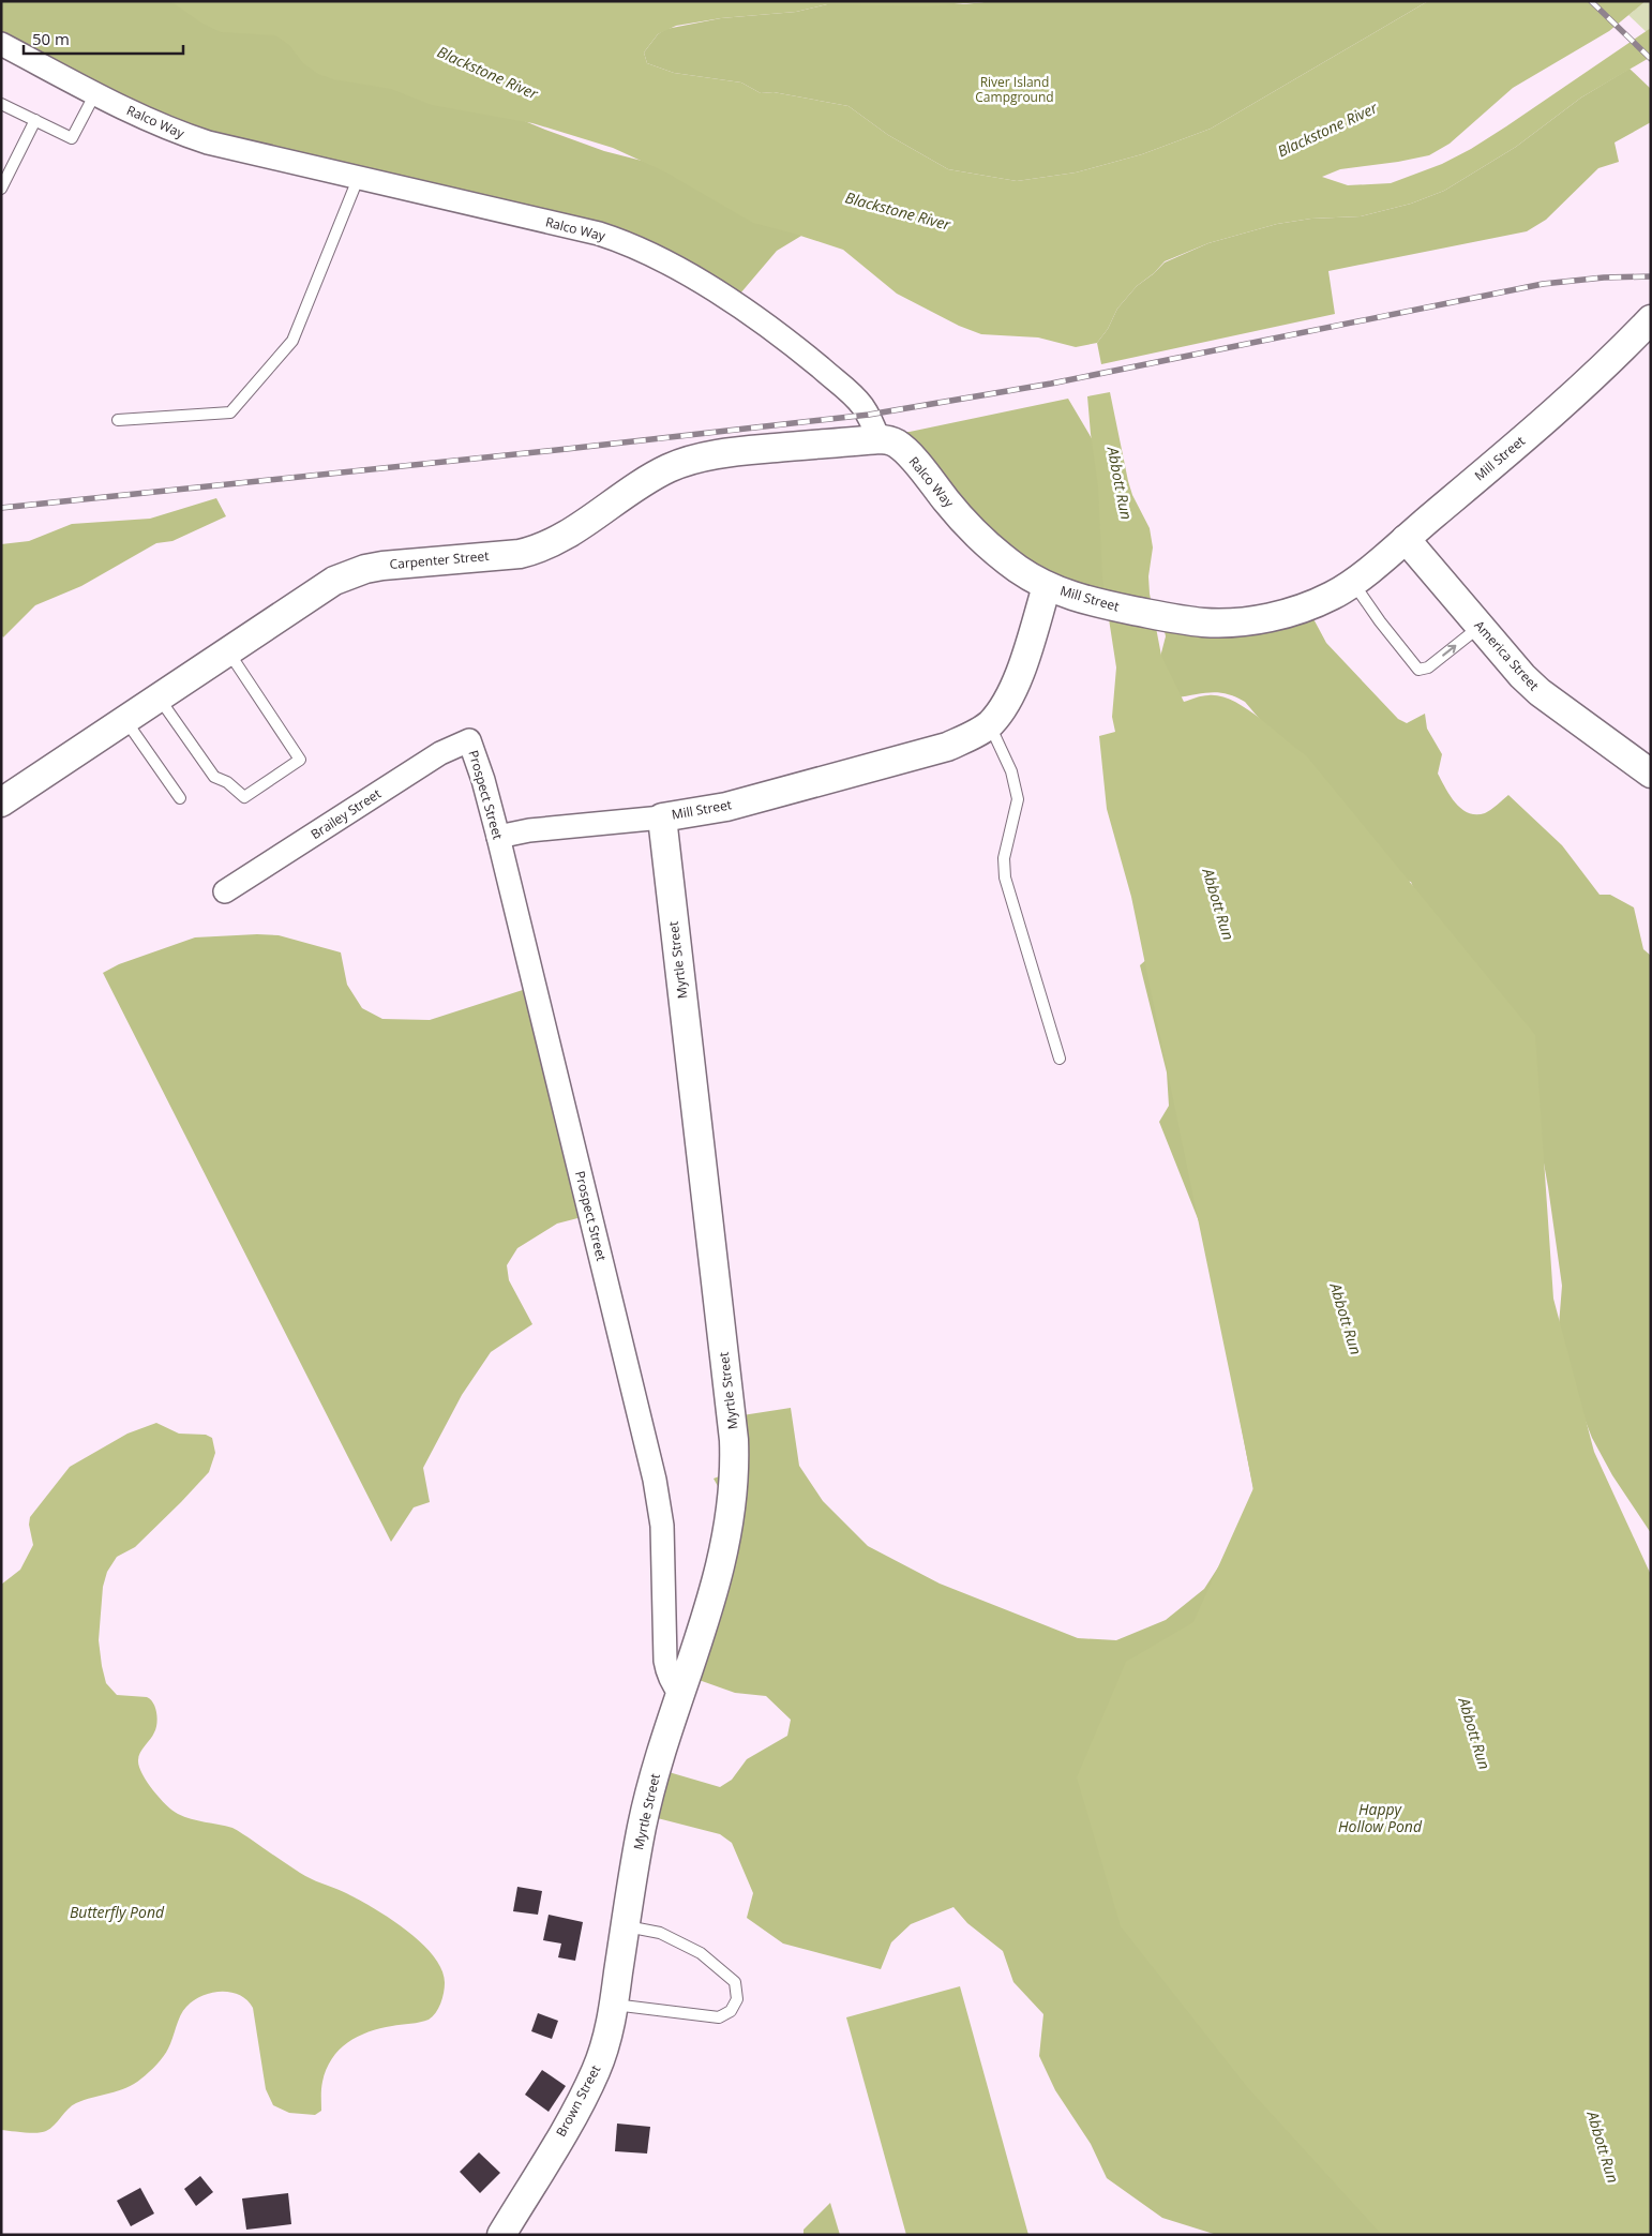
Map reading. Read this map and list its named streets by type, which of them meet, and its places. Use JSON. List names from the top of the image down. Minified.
{"streets":{"street":["Ralco Way","Mill Street","Carpenter Street","America Street","Prospect Street","Brailey Street","Myrtle Street","Brown Street"]},"crossings":[["Ralco Way","Mill Street"],["Ralco Way","Carpenter Street"],["Mill Street","America Street"],["Mill Street","Prospect Street"],["Mill Street","Myrtle Street"],["Prospect Street","Brailey Street"],["Prospect Street","Myrtle Street"],["Myrtle Street","Brown Street"]],"water":["Blackstone River","Abbott Run","Happy Hollow Pond","Butterfly Pond"],"parks":["River Island Campground"],"scale_bar":"50 m"}
